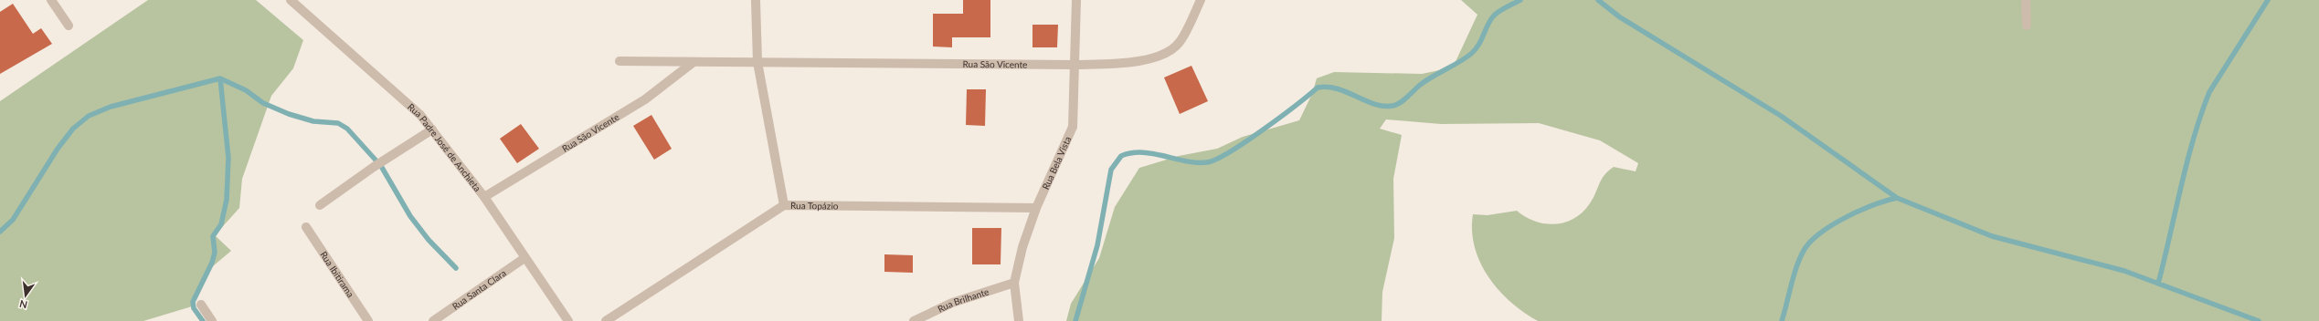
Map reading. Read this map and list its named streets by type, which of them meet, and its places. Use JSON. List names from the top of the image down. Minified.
{"streets":{"street":["Rua São Vicente","Rua Padre José de Anchieta","Rua Bela Vista","Rua Topázio","Rua Ibitirama","Rua Santa Clara","Rua Brilhante"]},"crossings":[["Rua São Vicente","Rua Padre José de Anchieta"],["Rua São Vicente","Rua Bela Vista"],["Rua Padre José de Anchieta","Rua Santa Clara"],["Rua Bela Vista","Rua Topázio"],["Rua Bela Vista","Rua Brilhante"]],"north":"bottom"}
